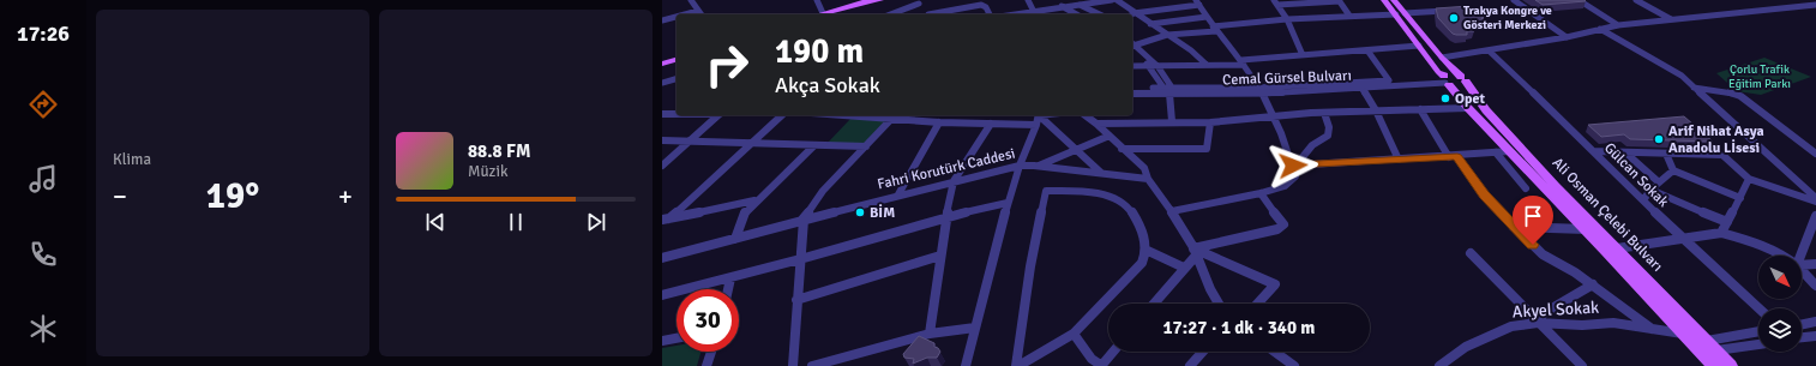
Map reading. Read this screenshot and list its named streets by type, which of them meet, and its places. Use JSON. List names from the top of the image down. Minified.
{"streets":{"main road":["Ali Osman Çelebi Bulvarı"],"street":["Cemal Gürsel Bulvarı","Fahri Korutürk Caddesi","Gülcan Sokak","Akyel Sokak"]},"crossings":[["Cemal Gürsel Bulvarı","Ali Osman Çelebi Bulvarı"],["Ali Osman Çelebi Bulvarı","Akyel Sokak"]],"parks":["Çorlu Trafik Eğitim Parkı"],"places":["Trakya Kongre ve Gösteri Merkezi","Opet","Arif Nihat Asya Anadolu Lİsesi","BİM"],"north":"bottom right","page":{"tabs":"17:26","tile":"Klima","turn":["190 m","Akça Sokak"],"song":["88.8 FM","Müzik"],"heat":["−","19°","+"],"limit":"30","trip":"17:27 · 1 dk · 340 m"}}
